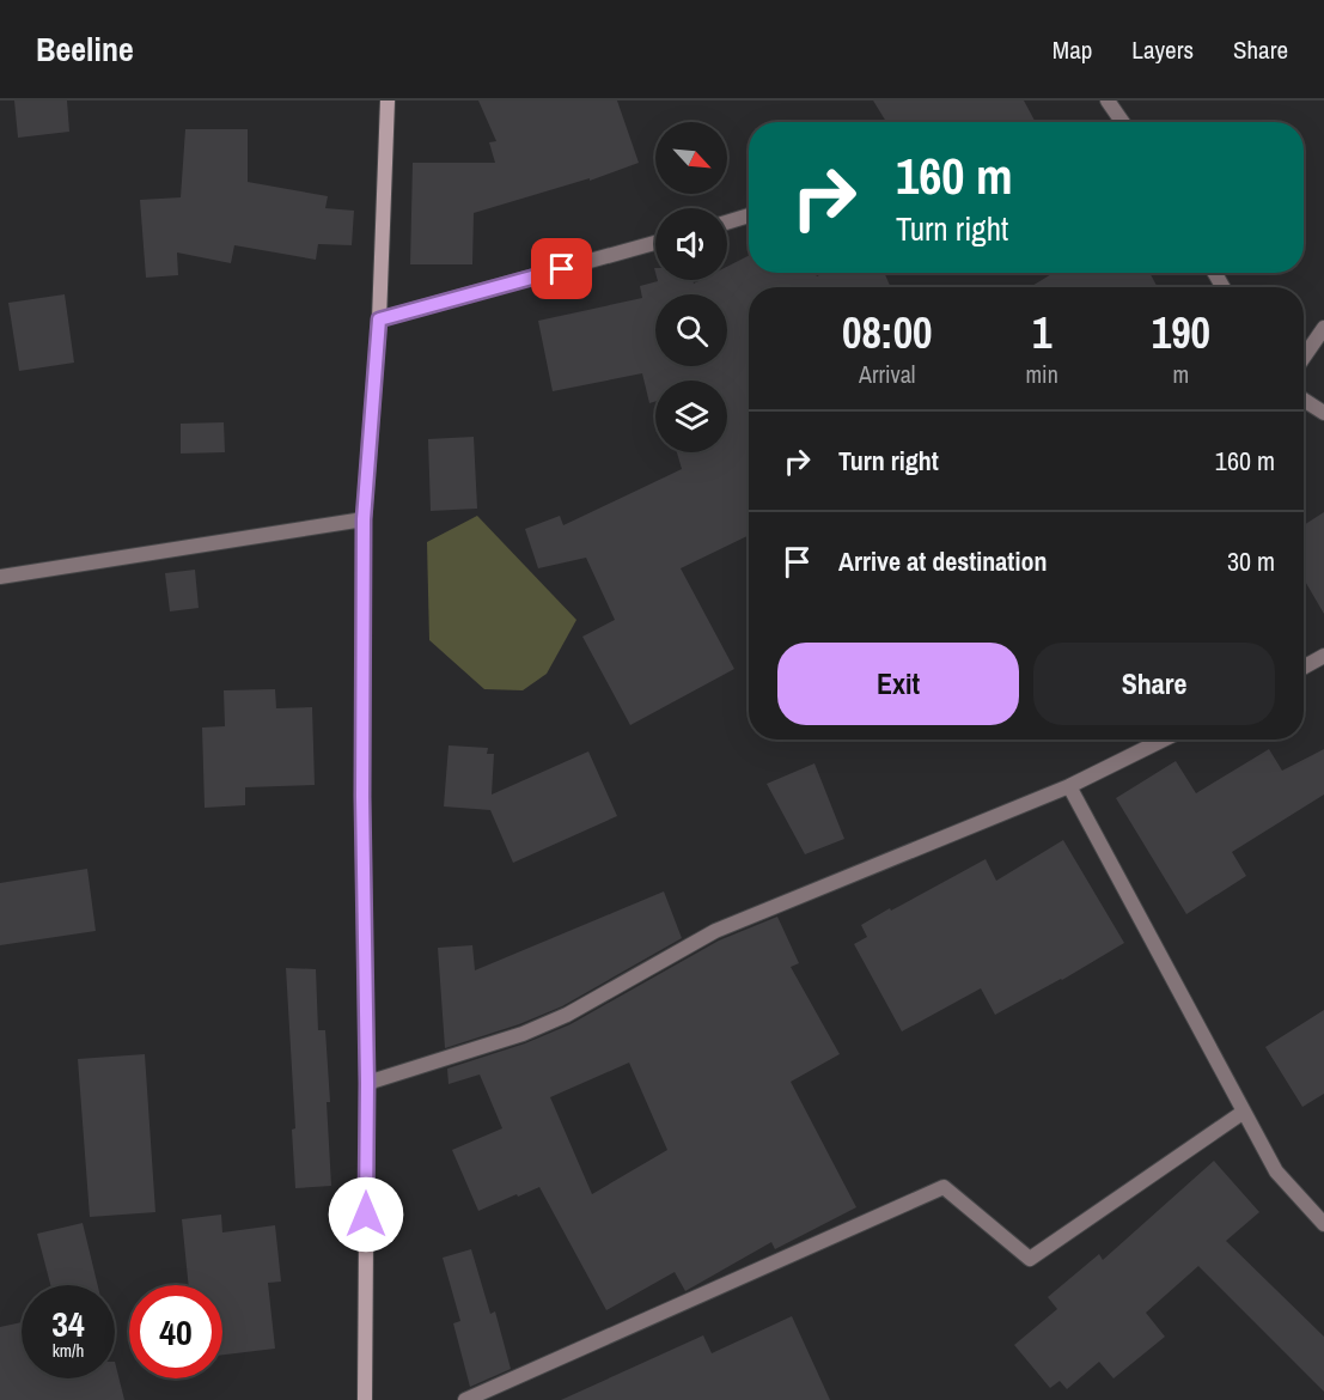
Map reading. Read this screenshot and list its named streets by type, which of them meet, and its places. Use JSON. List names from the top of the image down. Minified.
{"north":"bottom right","page":{"header":"Beeline","nav":["Map","Layers","Share"],"turn":["160 m","Turn right"],"eta":["08:00","Arrival","1","min","190","m"],"list":[{"name":"Turn right","value":"160 m"},{"name":"Arrive at destination","value":"30 m"}],"buttons":["Exit","Share"],"speed":"34 km/h","limit":"40"}}
